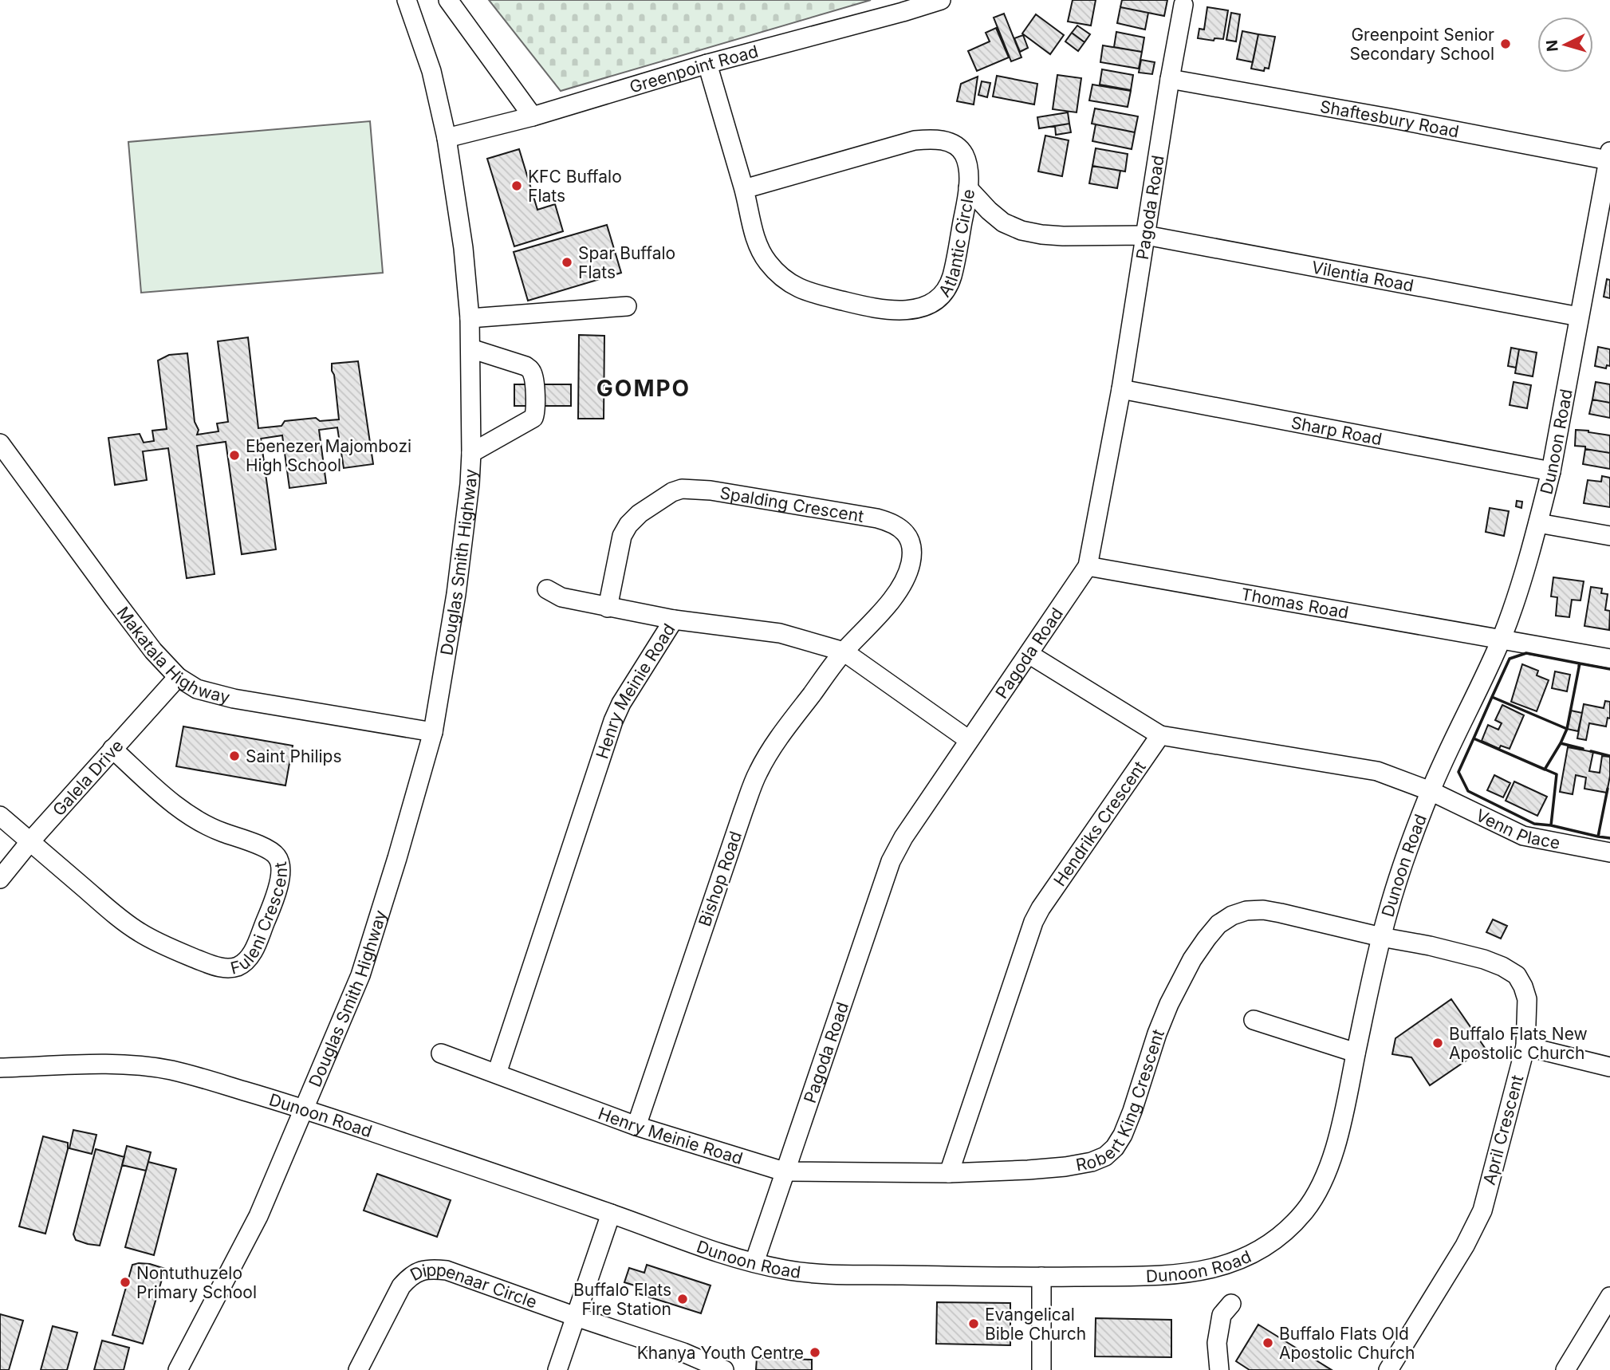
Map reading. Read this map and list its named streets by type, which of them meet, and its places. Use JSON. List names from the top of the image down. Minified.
{"streets":{"street":["Greenpoint Road","Shaftesbury Road","Pagoda Road","Atlantic Circle","Vilentia Road","Sharp Road","Dunoon Road","Spalding Crescent","Douglas Smith Highway","Thomas Road","Makatala Highway","Henry Meinie Road","Galela Drive","Hendriks Crescent","Venn Place","Bishop Road","Fuleni Crescent","Robert King Crescent","April Crescent","Dippenaar Circle"]},"crossings":[["Greenpoint Road","Atlantic Circle"],["Greenpoint Road","Douglas Smith Highway"],["Shaftesbury Road","Pagoda Road"],["Shaftesbury Road","Dunoon Road"],["Pagoda Road","Vilentia Road"],["Pagoda Road","Sharp Road"],["Pagoda Road","Dunoon Road"],["Pagoda Road","Thomas Road"],["Pagoda Road","Henry Meinie Road"],["Pagoda Road","Robert King Crescent"],["Atlantic Circle","Vilentia Road"],["Vilentia Road","Dunoon Road"],["Sharp Road","Dunoon Road"],["Dunoon Road","Douglas Smith Highway"],["Dunoon Road","Thomas Road"],["Dunoon Road","Venn Place"],["Dunoon Road","Robert King Crescent"],["Dunoon Road","April Crescent"],["Spalding Crescent","Henry Meinie Road"],["Spalding Crescent","Bishop Road"],["Douglas Smith Highway","Makatala Highway"],["Makatala Highway","Galela Drive"],["Henry Meinie Road","Bishop Road"],["Henry Meinie Road","Robert King Crescent"],["Galela Drive","Fuleni Crescent"],["Hendriks Crescent","Robert King Crescent"],["Robert King Crescent","April Crescent"]],"districts":["GOMPO"],"places":["Greenpoint Senior Secondary School","KFC Buffalo Flats","Spar Buffalo Flats","Ebenezer Majombozi High School","Saint Philips","Buffalo Flats New Apostolic Church","Nontuthuzelo Primary School","Buffalo Flats Fire Station","Evangelical Bible Church","Buffalo Flats Old Apostolic Church","Khanya Youth Centre"],"north":"left"}
